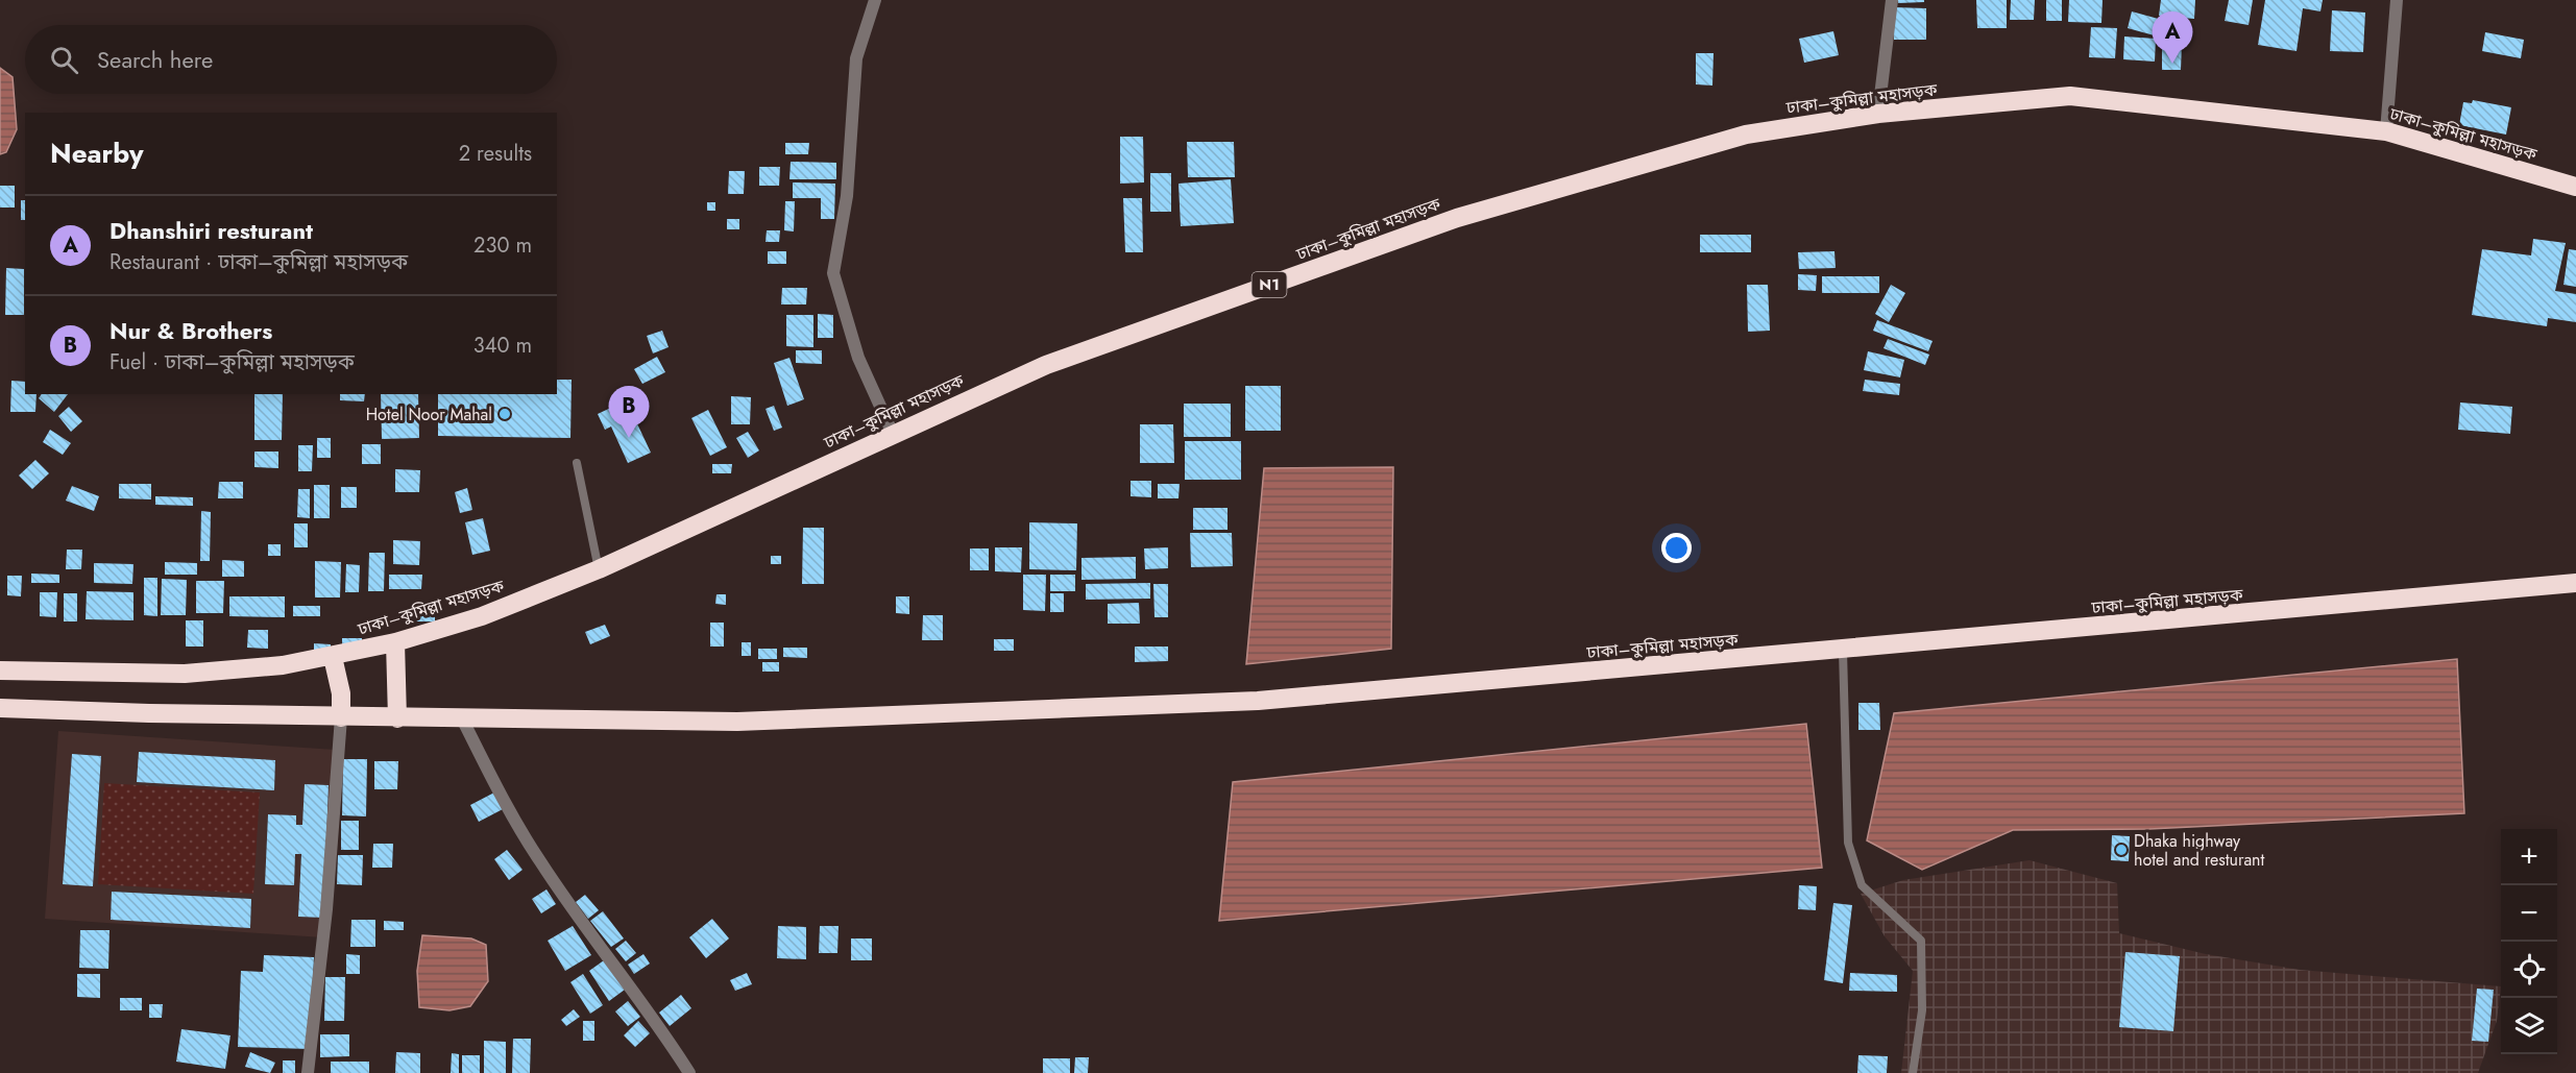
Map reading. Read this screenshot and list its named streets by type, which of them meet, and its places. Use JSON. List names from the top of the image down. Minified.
{"streets":{"highway":["ঢাকা–কুমিল্লা মহাসড়ক","N1"]},"places":["Hotel Noor Mahal","Dhaka highway hotel and resturant"],"page":{"pins":["A","B"],"search":"Search here","heading":["Nearby","2 results"],"list":[{"mark":"A","name":"Dhanshiri resturant","note":"Restaurant · ঢাকা–কুমিল্লা মহাসড়ক","value":"230 m"},{"mark":"B","name":"Nur & Brothers","note":"Fuel · ঢাকা–কুমিল্লা মহাসড়ক","value":"340 m"}],"map_buttons":["+","−"]}}
